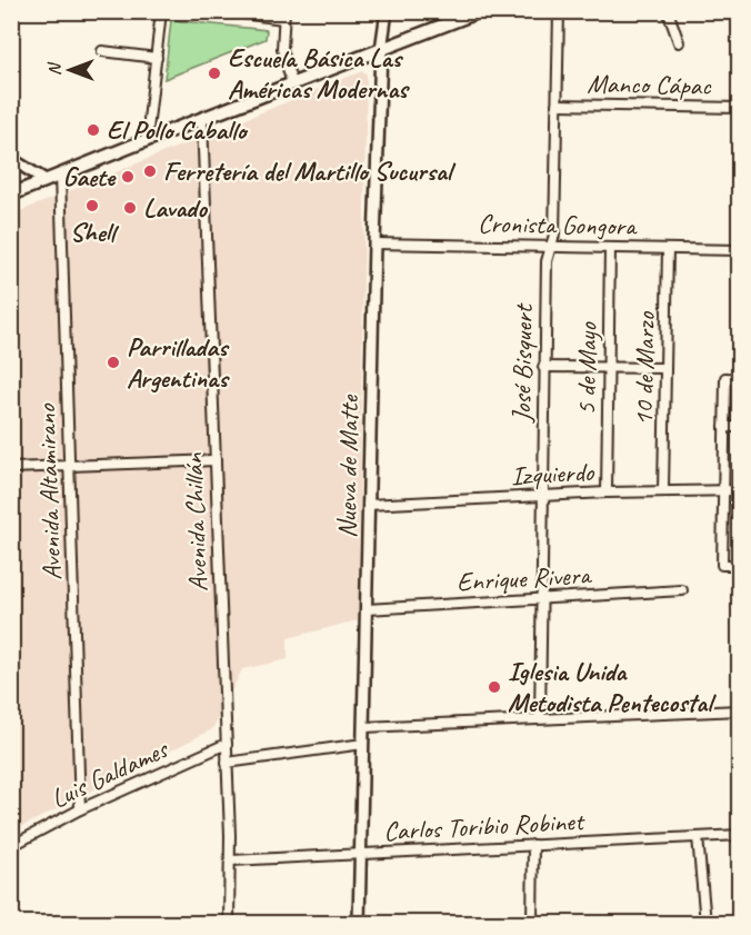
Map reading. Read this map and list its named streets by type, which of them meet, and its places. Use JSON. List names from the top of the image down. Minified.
{"streets":{"street":["Manco Cápac","Cronista Gongora","José Bisquert","5 de Mayo","10 de Marzo","Nueva de Matte","Izquierdo","Avenida Altamirano","Avenida Chillán","Enrique Rivera","Luis Galdames","Carlos Toribio Robinet"]},"crossings":[["Manco Cápac","José Bisquert"],["Cronista Gongora","José Bisquert"],["Cronista Gongora","5 de Mayo"],["Cronista Gongora","10 de Marzo"],["Cronista Gongora","Nueva de Matte"],["José Bisquert","Izquierdo"],["José Bisquert","Enrique Rivera"],["5 de Mayo","Izquierdo"],["10 de Marzo","Izquierdo"],["Nueva de Matte","Izquierdo"],["Nueva de Matte","Enrique Rivera"],["Nueva de Matte","Carlos Toribio Robinet"],["Avenida Altamirano","Luis Galdames"],["Avenida Chillán","Luis Galdames"],["Avenida Chillán","Carlos Toribio Robinet"]],"places":["Escuela Básica Las Américas Modernas","El Pollo Caballo","Ferretería del Martillo Sucursal","Gaete","Shell","Lavado","Parrilladas Argentinas","Iglesia Unida Metodista Pentecostal"],"north":"left"}
